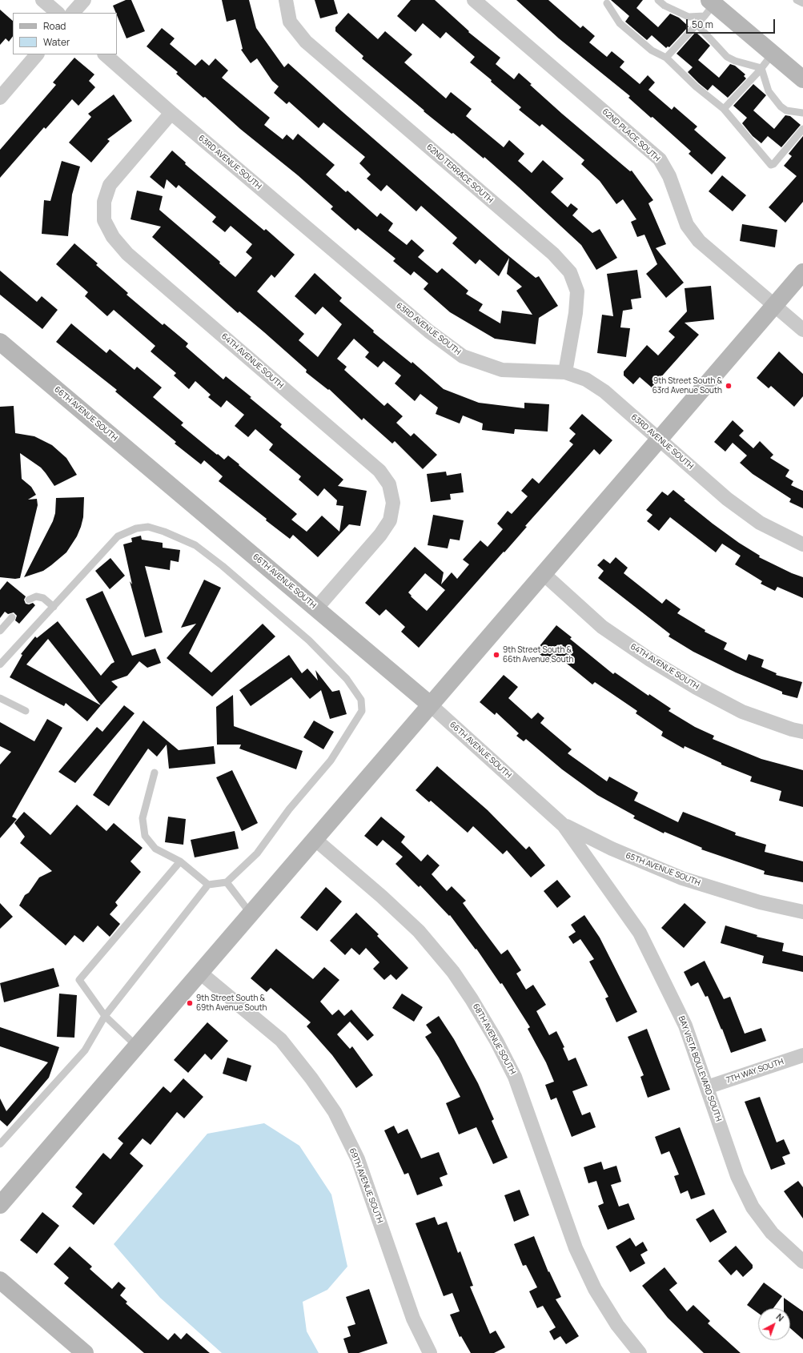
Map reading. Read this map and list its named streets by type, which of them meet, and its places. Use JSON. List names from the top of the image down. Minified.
{"streets":{"street":["62ND PLACE SOUTH","63RD AVENUE SOUTH","62ND TERRACE SOUTH","64TH AVENUE SOUTH","66TH AVENUE SOUTH","65TH AVENUE SOUTH","68TH AVENUE SOUTH","BAY VISTA BOULEVARD SOUTH","7TH WAY SOUTH","69TH AVENUE SOUTH"]},"crossings":[["63RD AVENUE SOUTH","62ND TERRACE SOUTH"],["63RD AVENUE SOUTH","64TH AVENUE SOUTH"],["64TH AVENUE SOUTH","66TH AVENUE SOUTH"],["66TH AVENUE SOUTH","65TH AVENUE SOUTH"],["66TH AVENUE SOUTH","BAY VISTA BOULEVARD SOUTH"],["65TH AVENUE SOUTH","BAY VISTA BOULEVARD SOUTH"],["BAY VISTA BOULEVARD SOUTH","7TH WAY SOUTH"]],"places":["9th Street South & 63rd Avenue South","9th Street South & 66th Avenue South","9th Street South & 69th Avenue South"],"legend":["Road","Water"],"scale_bar":"50 m","north":"top right"}
